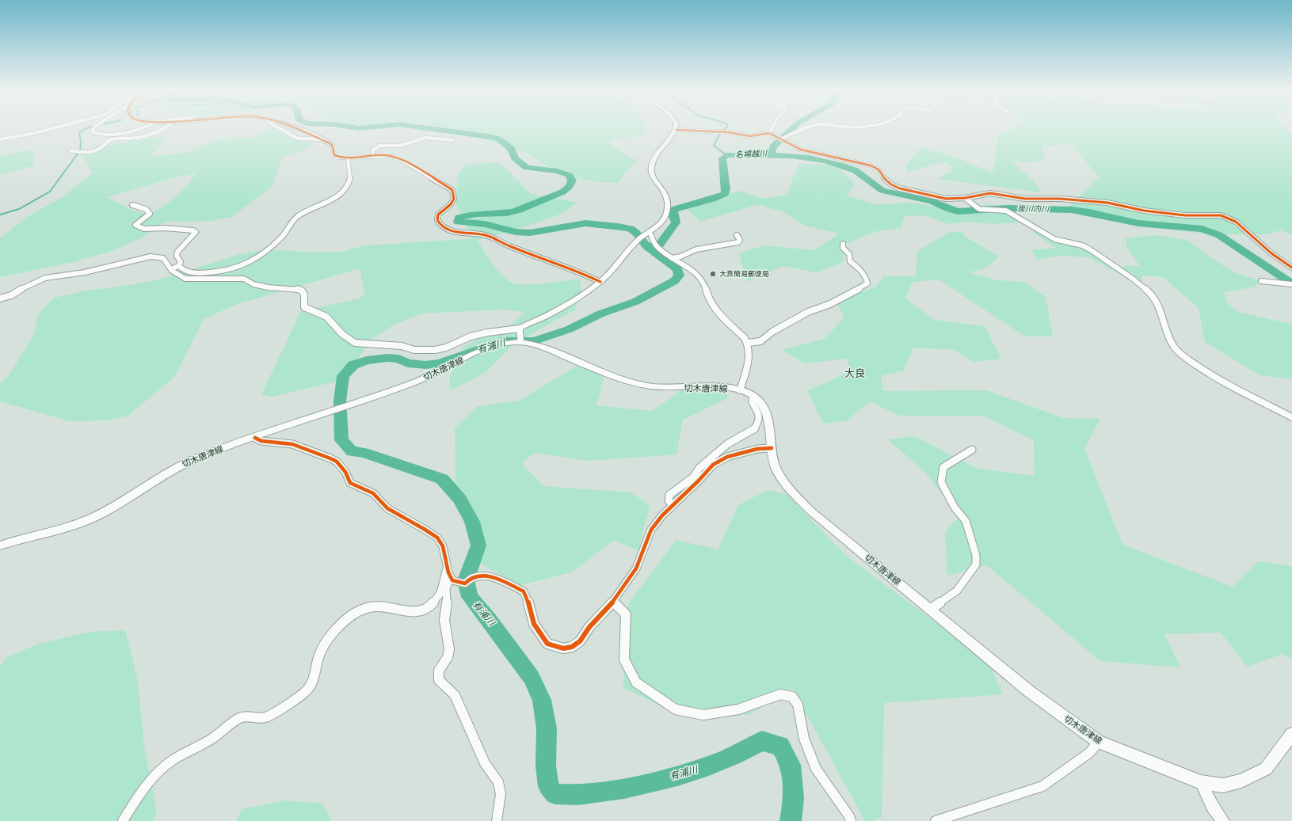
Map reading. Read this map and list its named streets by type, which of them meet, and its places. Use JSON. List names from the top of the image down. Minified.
{"streets":{"main road":["切木唐津線"]},"districts":["大良"],"water":["名場越川","後川内川","有浦川"],"places":["大良簡易郵便局"]}
